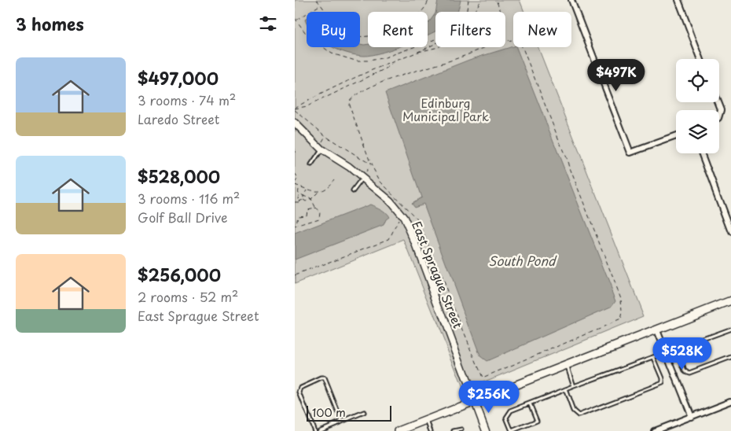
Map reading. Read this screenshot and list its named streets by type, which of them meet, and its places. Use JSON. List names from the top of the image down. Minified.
{"streets":{"street":["East Sprague Street"]},"water":["South Pond"],"parks":["Edinburg Municipal Park"],"scale_bar":"100 m","page":{"heading":"3 homes","chip":["Buy","Rent","Filters","New"],"list":[{"name":"$497,000","note":"3 rooms · 74 m² · Laredo Street"},{"name":"$528,000","note":"3 rooms · 116 m² · Golf Ball Drive"},{"name":"$256,000","note":"2 rooms · 52 m² · East Sprague Street"}],"price":["$497K","$528K","$256K"],"scale":"100 m"}}
